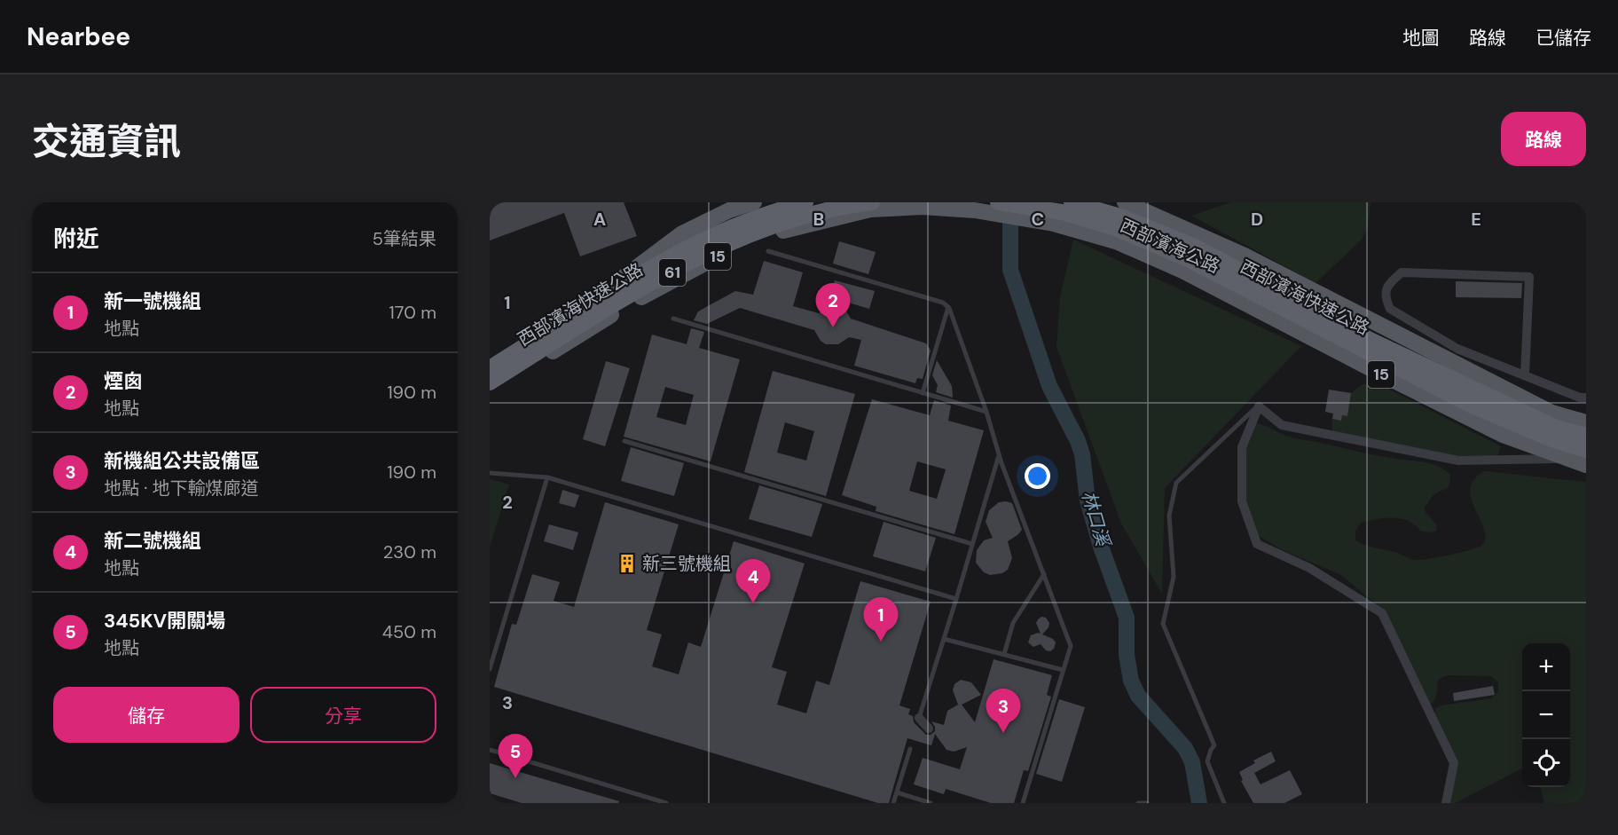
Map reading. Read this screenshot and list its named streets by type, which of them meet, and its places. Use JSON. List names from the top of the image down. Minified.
{"streets":{"highway":["61","西部濱海快速公路"],"main road":["西部濱海公路","15"]},"water":["林口溪"],"places":{"building":["新三號機組"]},"page":{"header":"Nearbee","nav":["地圖","路線","已儲存"],"title":"交通資訊","buttons":["路線",["儲存","分享"]],"heading":["附近","5筆結果"],"list":[{"mark":"1","name":"新一號機組","note":"地點","value":"170 m"},{"mark":"2","name":"煙囪","note":"地點","value":"190 m"},{"mark":"3","name":"新機組公共設備區","note":"地點 · 地下輸煤廊道","value":"190 m"},{"mark":"4","name":"新二號機組","note":"地點","value":"230 m"},{"mark":"5","name":"345KV開關場","note":"地點","value":"450 m"}],"pins":["2","4","1","3","5"],"map_buttons":["+","−"]},"grid":{"columns":["A","B","C","D","E"],"rows":["1","2","3"]}}
